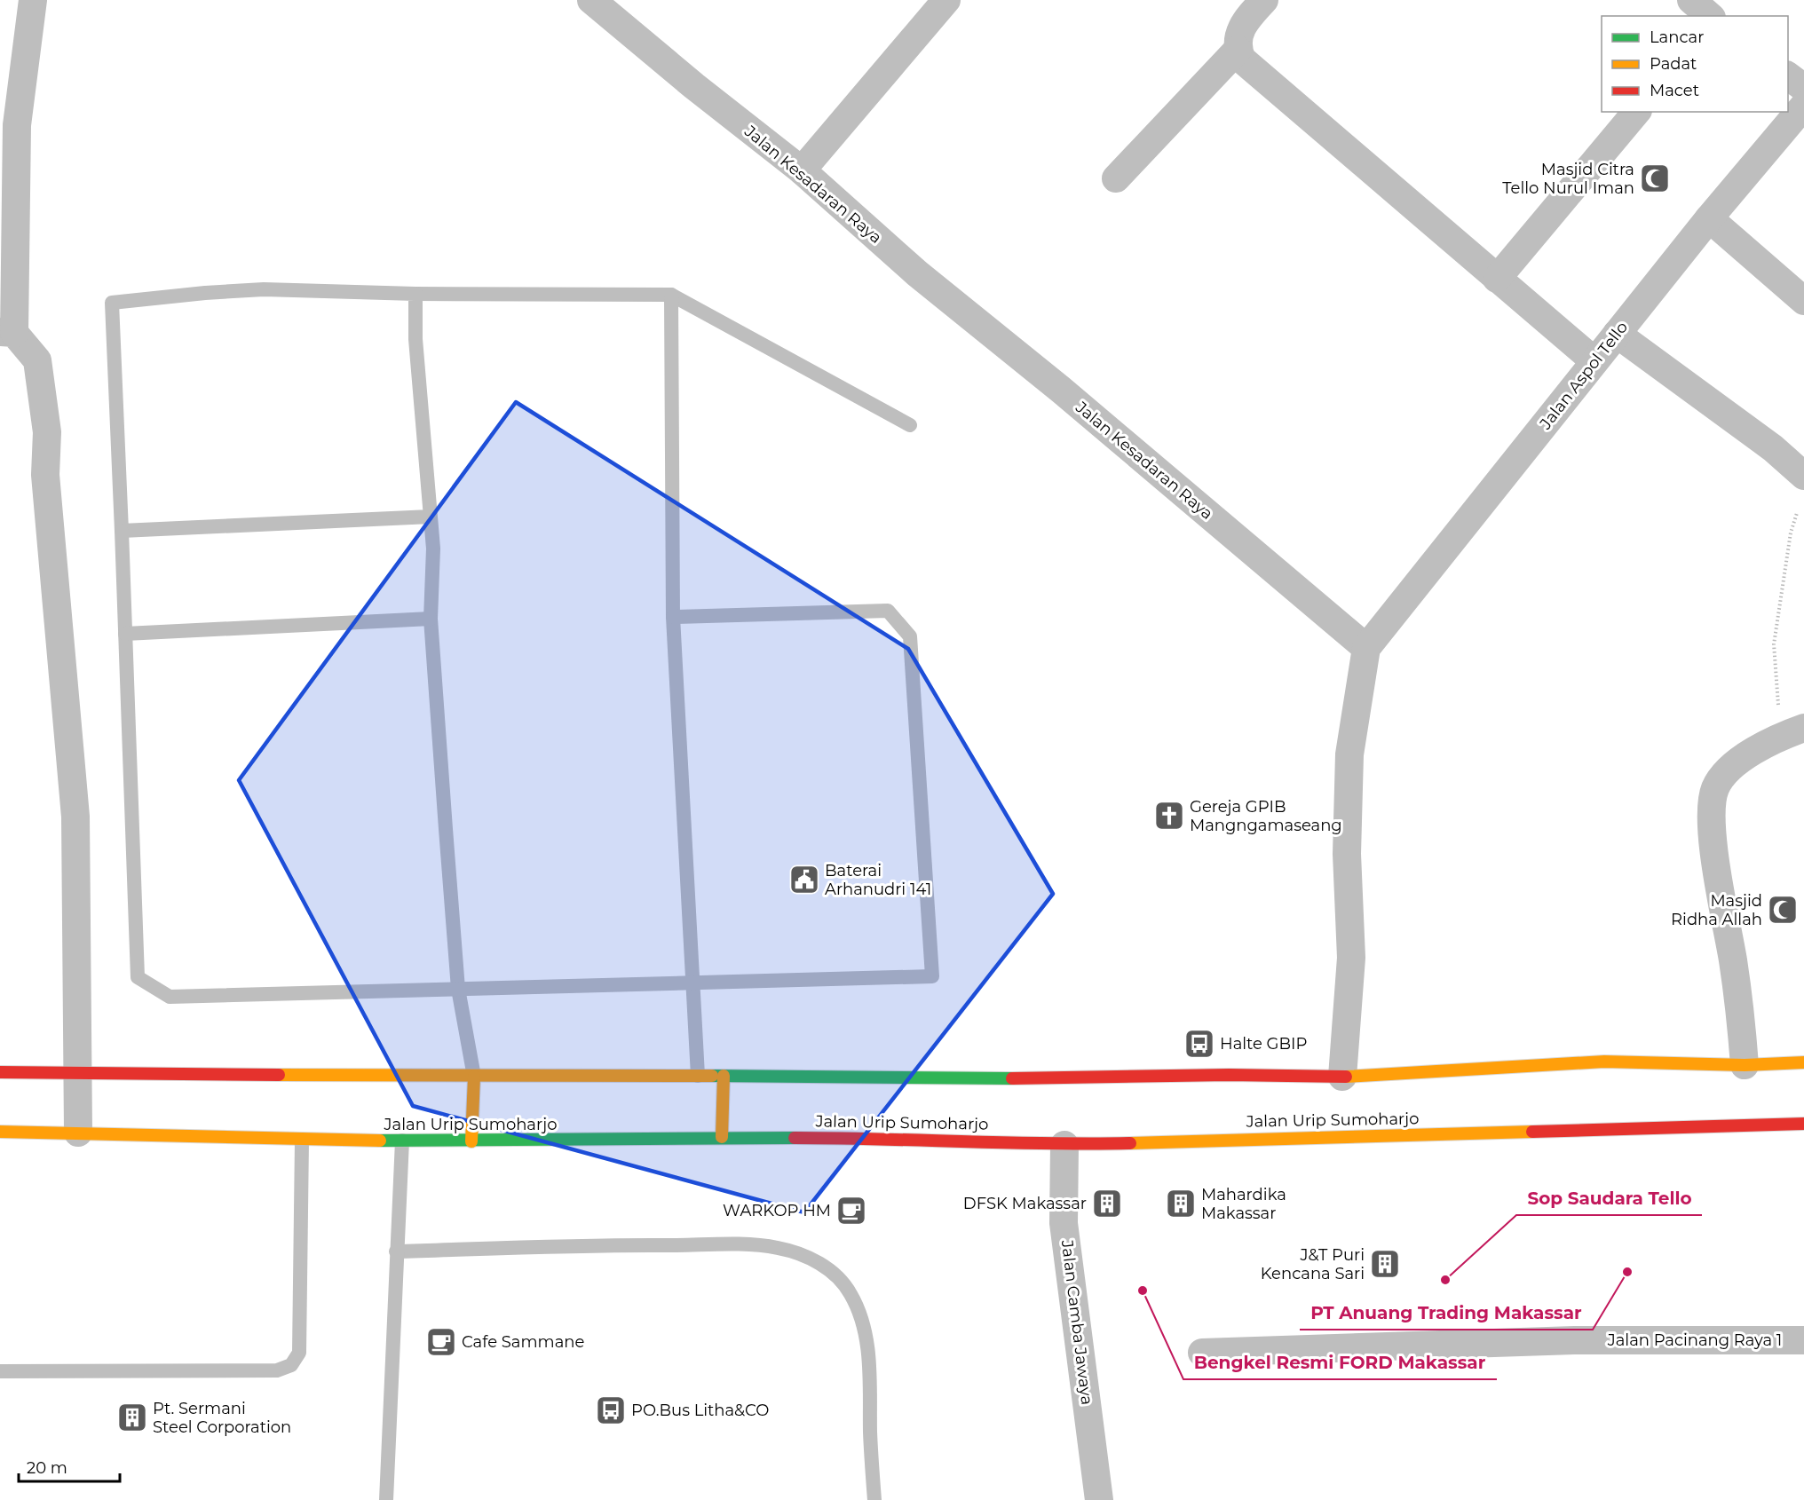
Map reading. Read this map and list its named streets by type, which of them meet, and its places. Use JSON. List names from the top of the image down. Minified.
{"streets":{"highway":["Jalan Urip Sumoharjo"],"street":["Jalan Kesadaran Raya","Jalan Aspol Tello","Jalan Camba Jawaya","Jalan Pacinang Raya 1"]},"crossings":[["Jalan Kesadaran Raya","Jalan Aspol Tello"],["Jalan Urip Sumoharjo","Jalan Camba Jawaya"]],"places":{"mosque":["Masjid Citra Tello Nurul Iman","Masjid Ridha Allah"],"church":["Gereja GPIB Mangngamaseang"],"public building":["Baterai Arhanudri 141"],"bus stop":["Halte GBIP","PO.Bus Litha&CO"],"building":["DFSK Makassar","Mahardika Makassar","J&T Puri Kencana Sari","Pt. Sermani Steel Corporation"],"cafe":["WARKOP HM","Cafe Sammane"],"other":["PT Anuang Trading Makassar","Sop Saudara Tello","Bengkel Resmi FORD Makassar"]},"legend":["Lancar","Padat","Macet"],"scale_bar":"20 m"}
